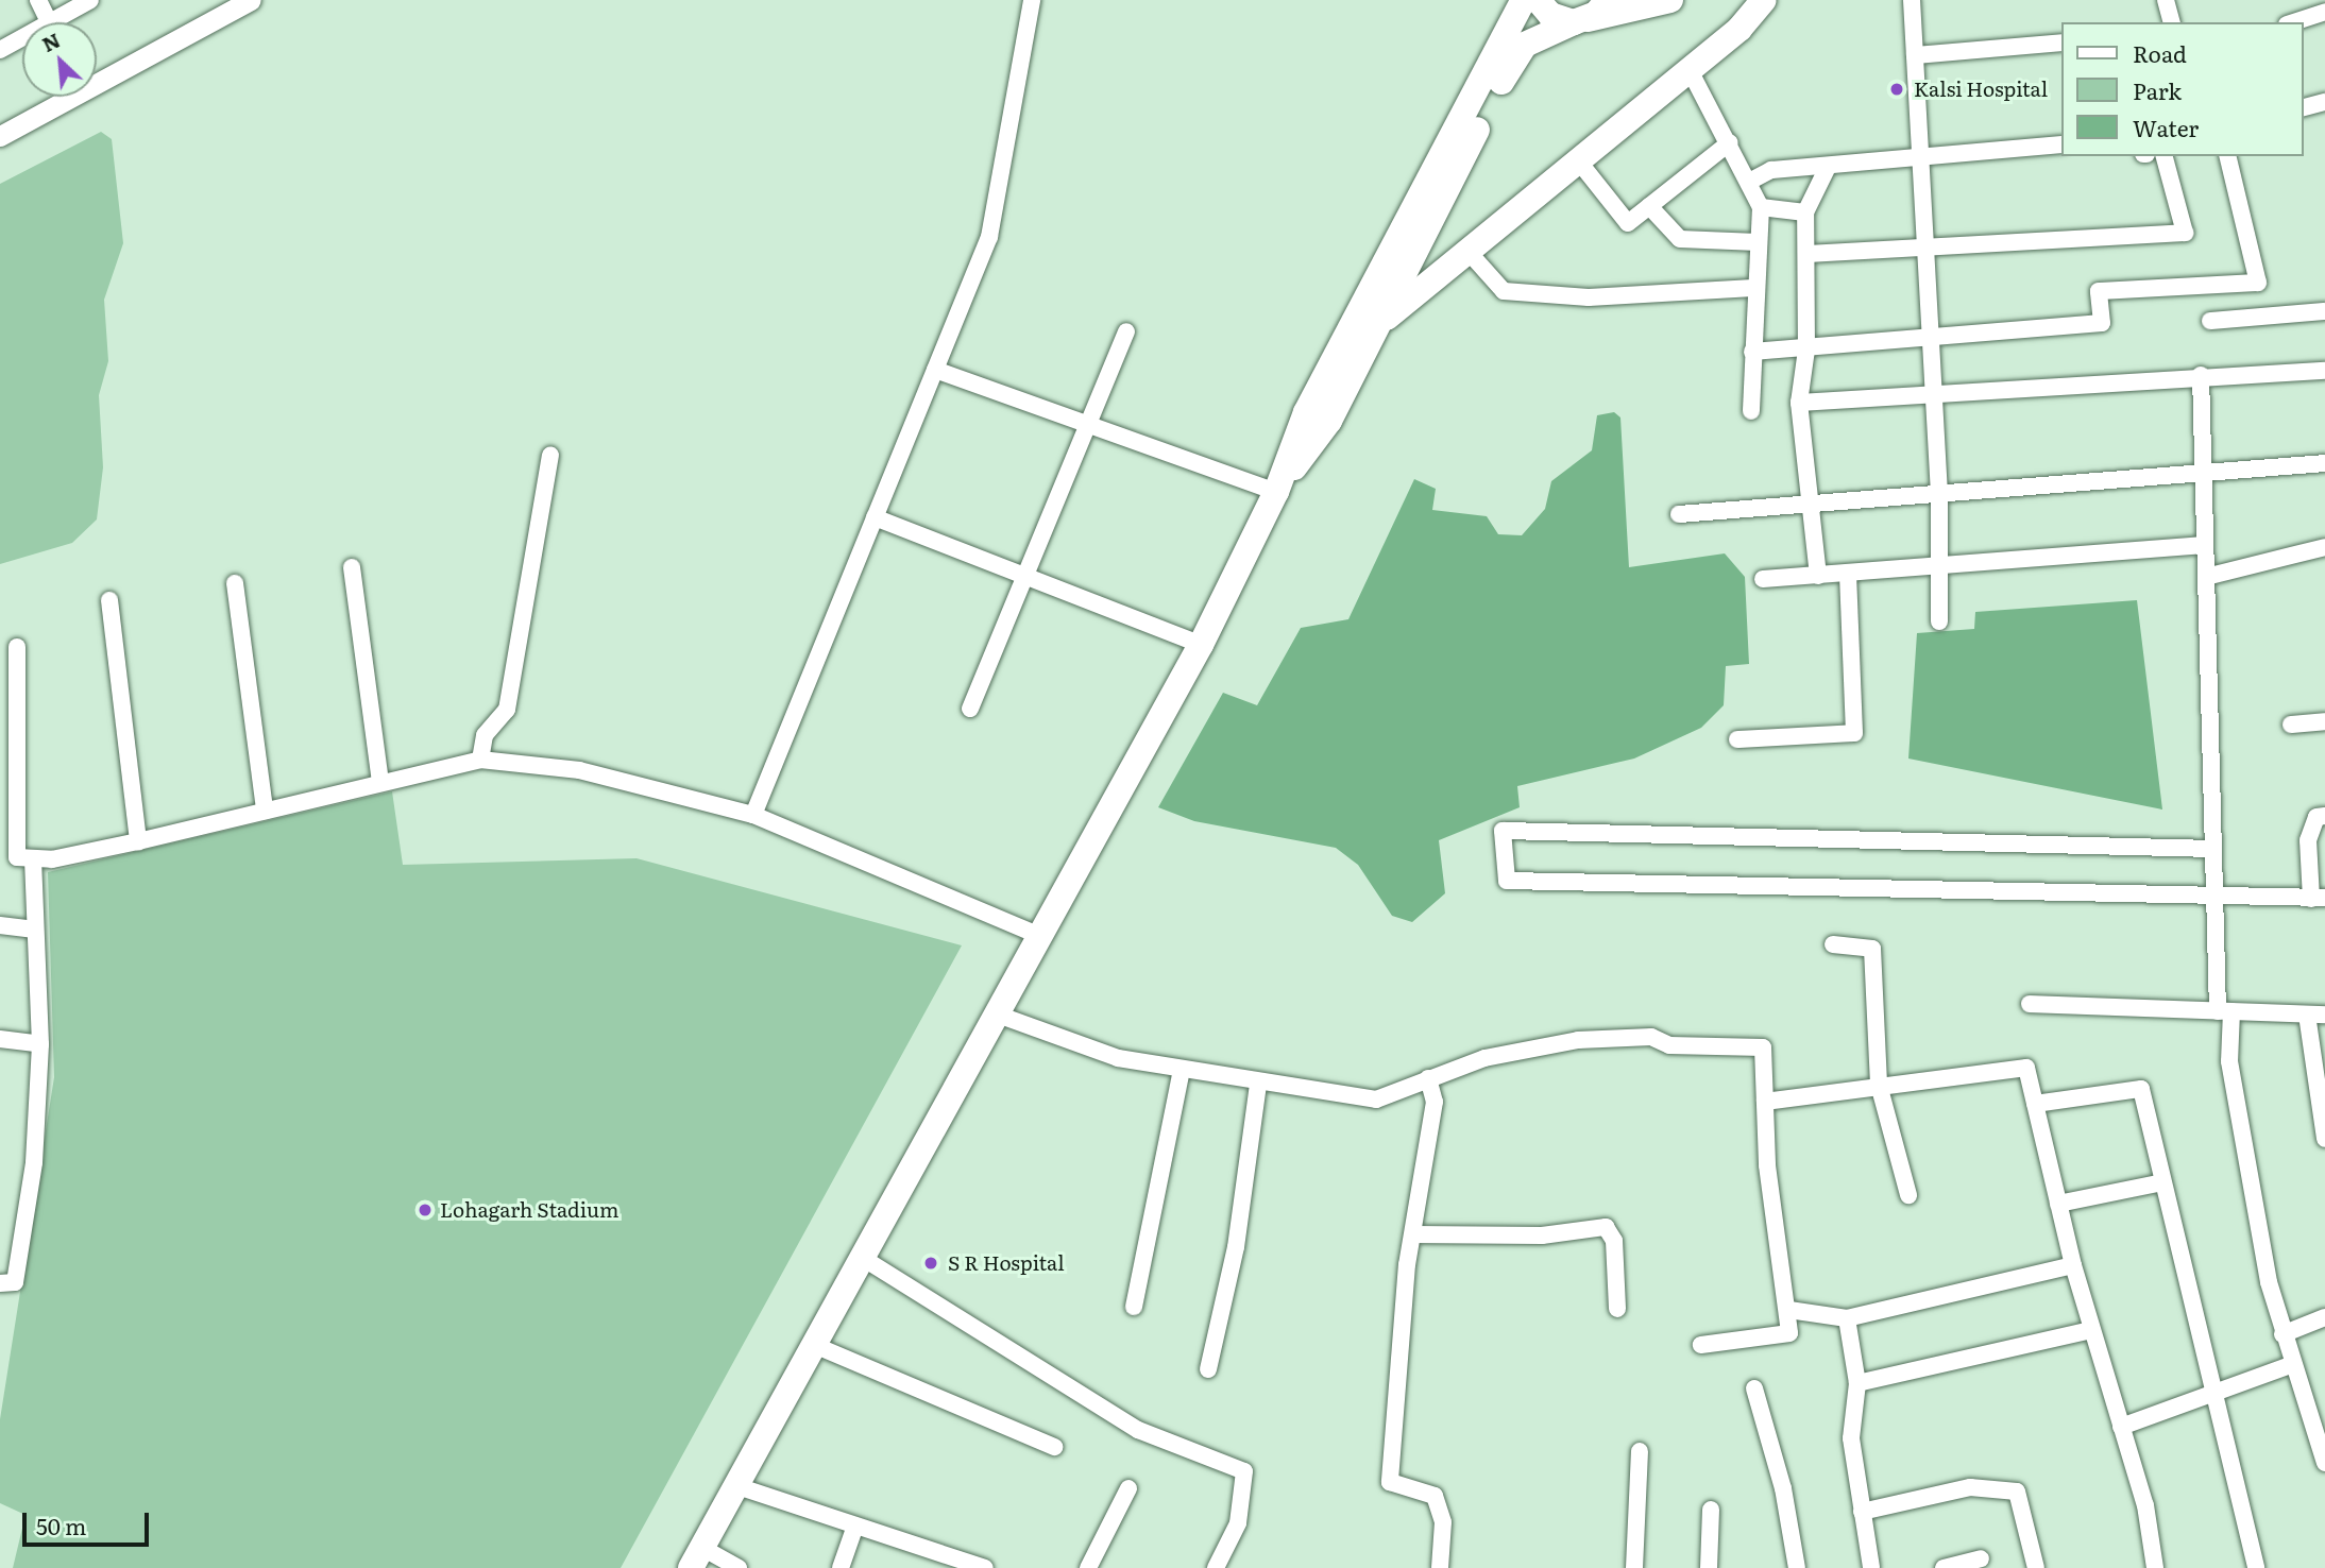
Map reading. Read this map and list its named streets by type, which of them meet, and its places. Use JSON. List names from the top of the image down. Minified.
{"places":["Kalsi Hospital","Lohagarh Stadium","S R Hospital"],"legend":["Road","Park","Water"],"scale_bar":"50 m","north":"top left"}
